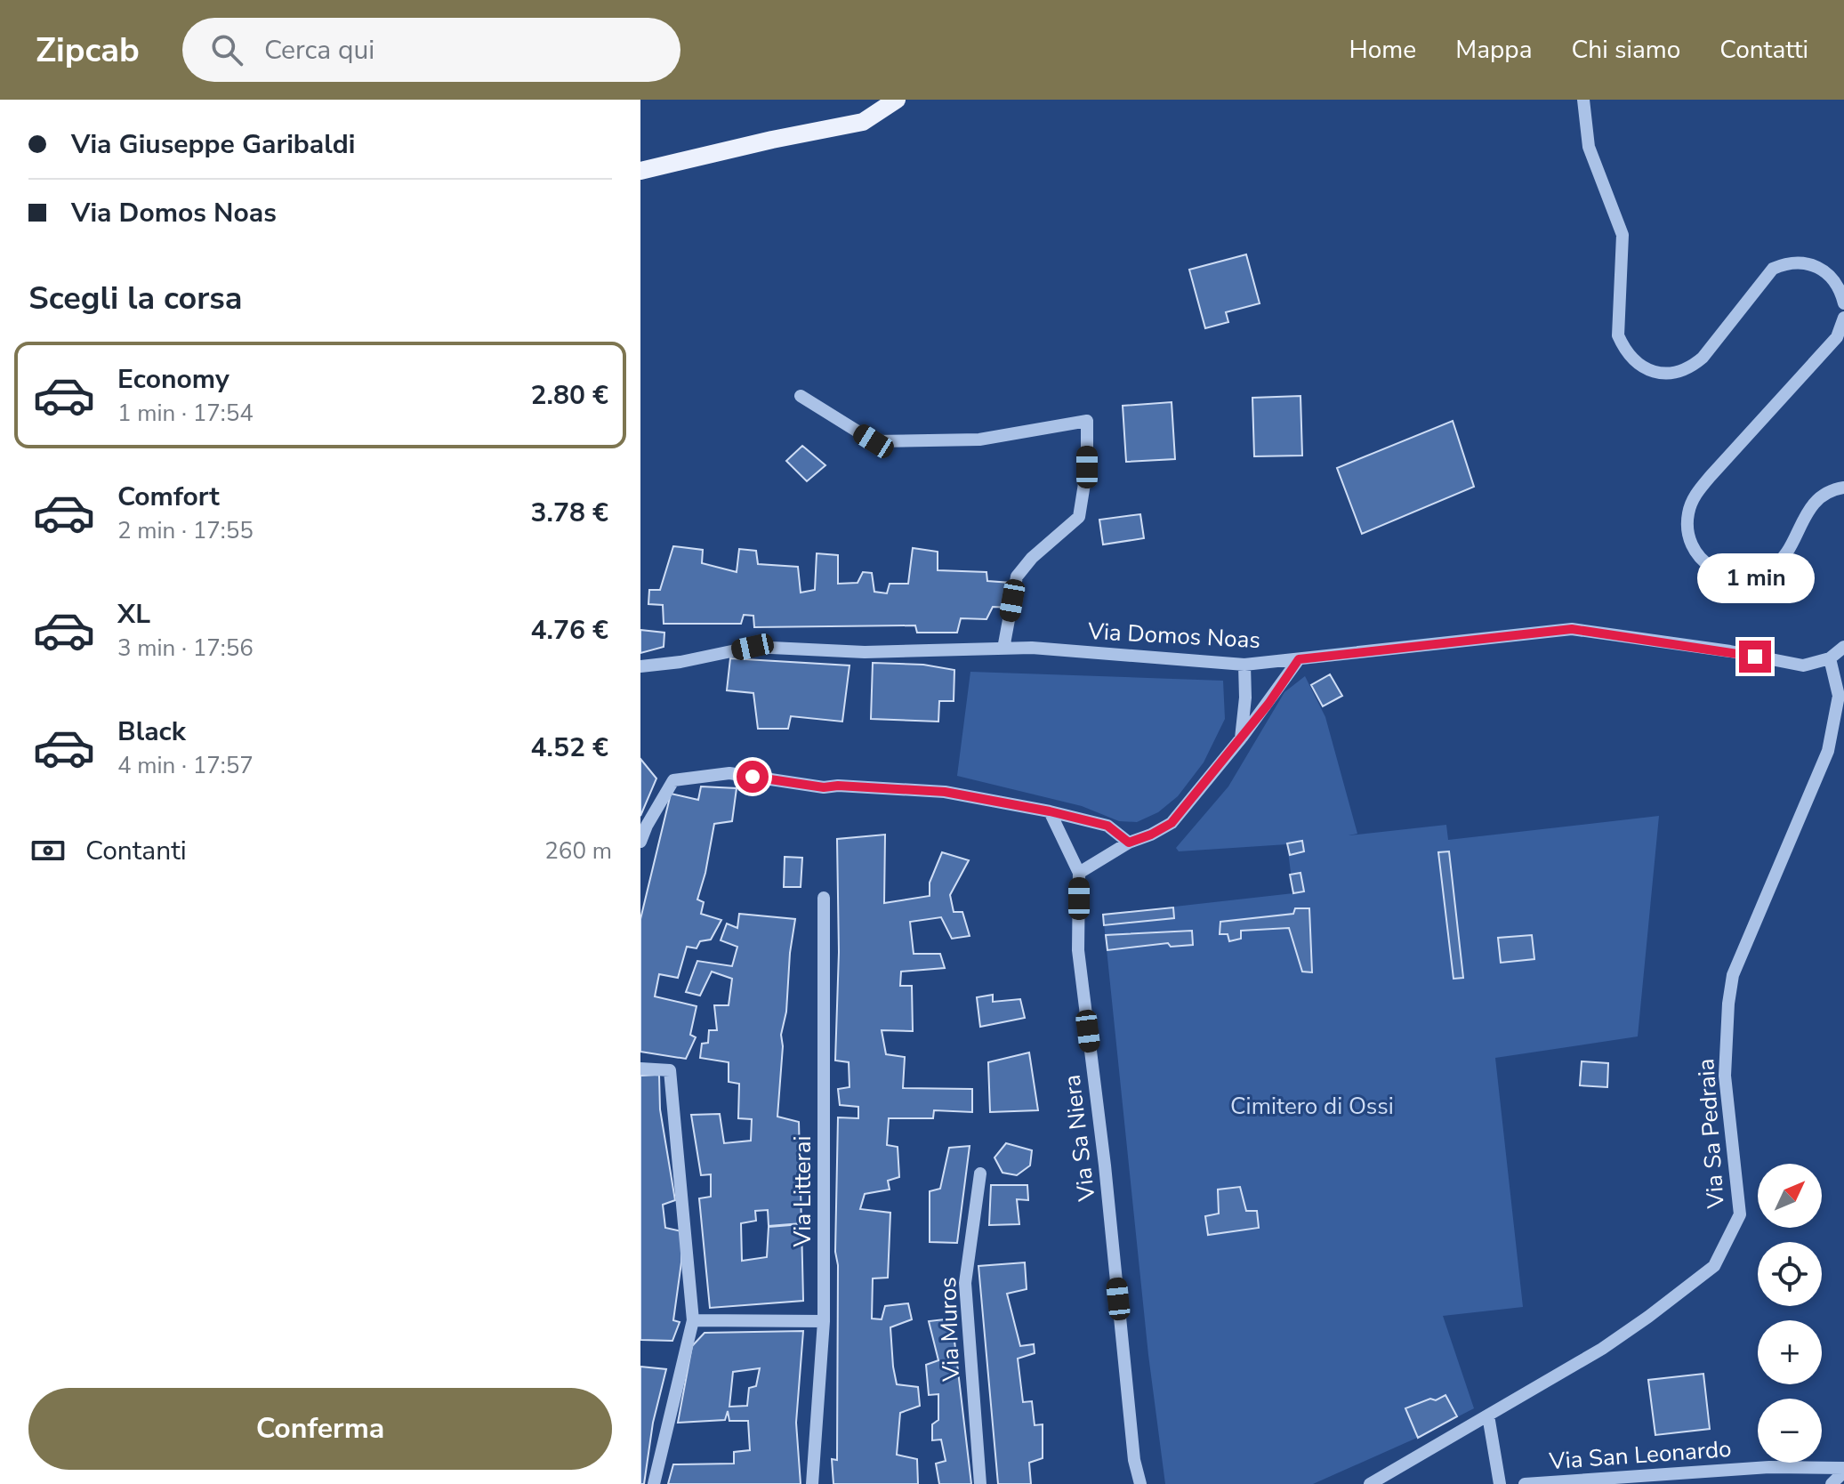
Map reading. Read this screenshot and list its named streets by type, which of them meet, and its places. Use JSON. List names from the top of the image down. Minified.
{"streets":{"street":["Via Domos Noas","Via Sa Pedraia","Via Sa Niera","Via Litterai","Via Muros","Via San Leonardo"]},"crossings":[["Via Domos Noas","Via Sa Pedraia"]],"parks":["Cimitero di Ossi"],"north":"top right","page":{"header":"Zipcab","search":"Cerca qui","nav":["Home","Mappa","Chi siamo","Contatti"],"banner":["Via Giuseppe Garibaldi","Via Domos Noas"],"heading":"Scegli la corsa","list":[{"name":"Economy","note":"1 min · 17:54","value":"2.80 €"},{"name":"Comfort","note":"2 min · 17:55","value":"3.78 €"},{"name":"XL","note":"3 min · 17:56","value":"4.76 €"},{"name":"Black","note":"4 min · 17:57","value":"4.52 €"}],"bubble":"1 min","pay":["Contanti","260 m"],"map_buttons":["+","−"],"buttons":"Conferma"}}
